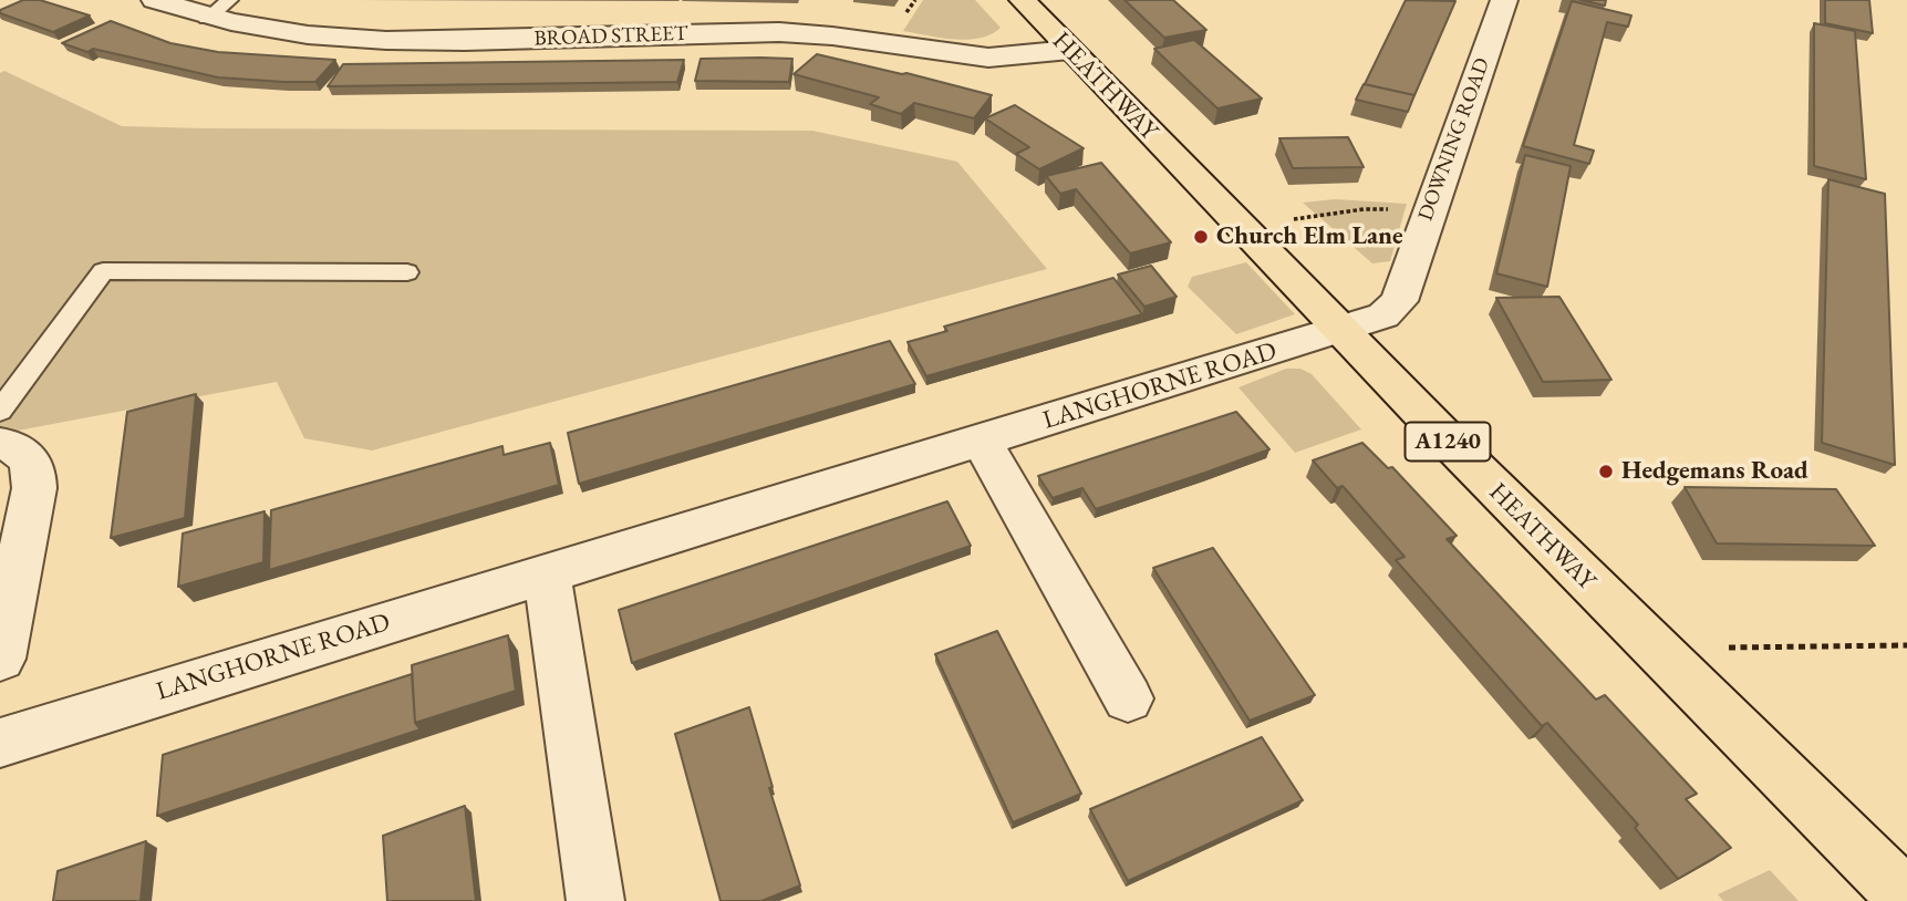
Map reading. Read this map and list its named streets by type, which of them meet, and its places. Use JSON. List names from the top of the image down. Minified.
{"streets":{"main road":["HEATHWAY","A1240"],"street":["BROAD STREET","DOWNING ROAD","LANGHORNE ROAD"]},"crossings":[["BROAD STREET","HEATHWAY"],["HEATHWAY","DOWNING ROAD"],["HEATHWAY","LANGHORNE ROAD"],["DOWNING ROAD","LANGHORNE ROAD"]],"places":["Church Elm Lane","Hedgemans Road"]}
